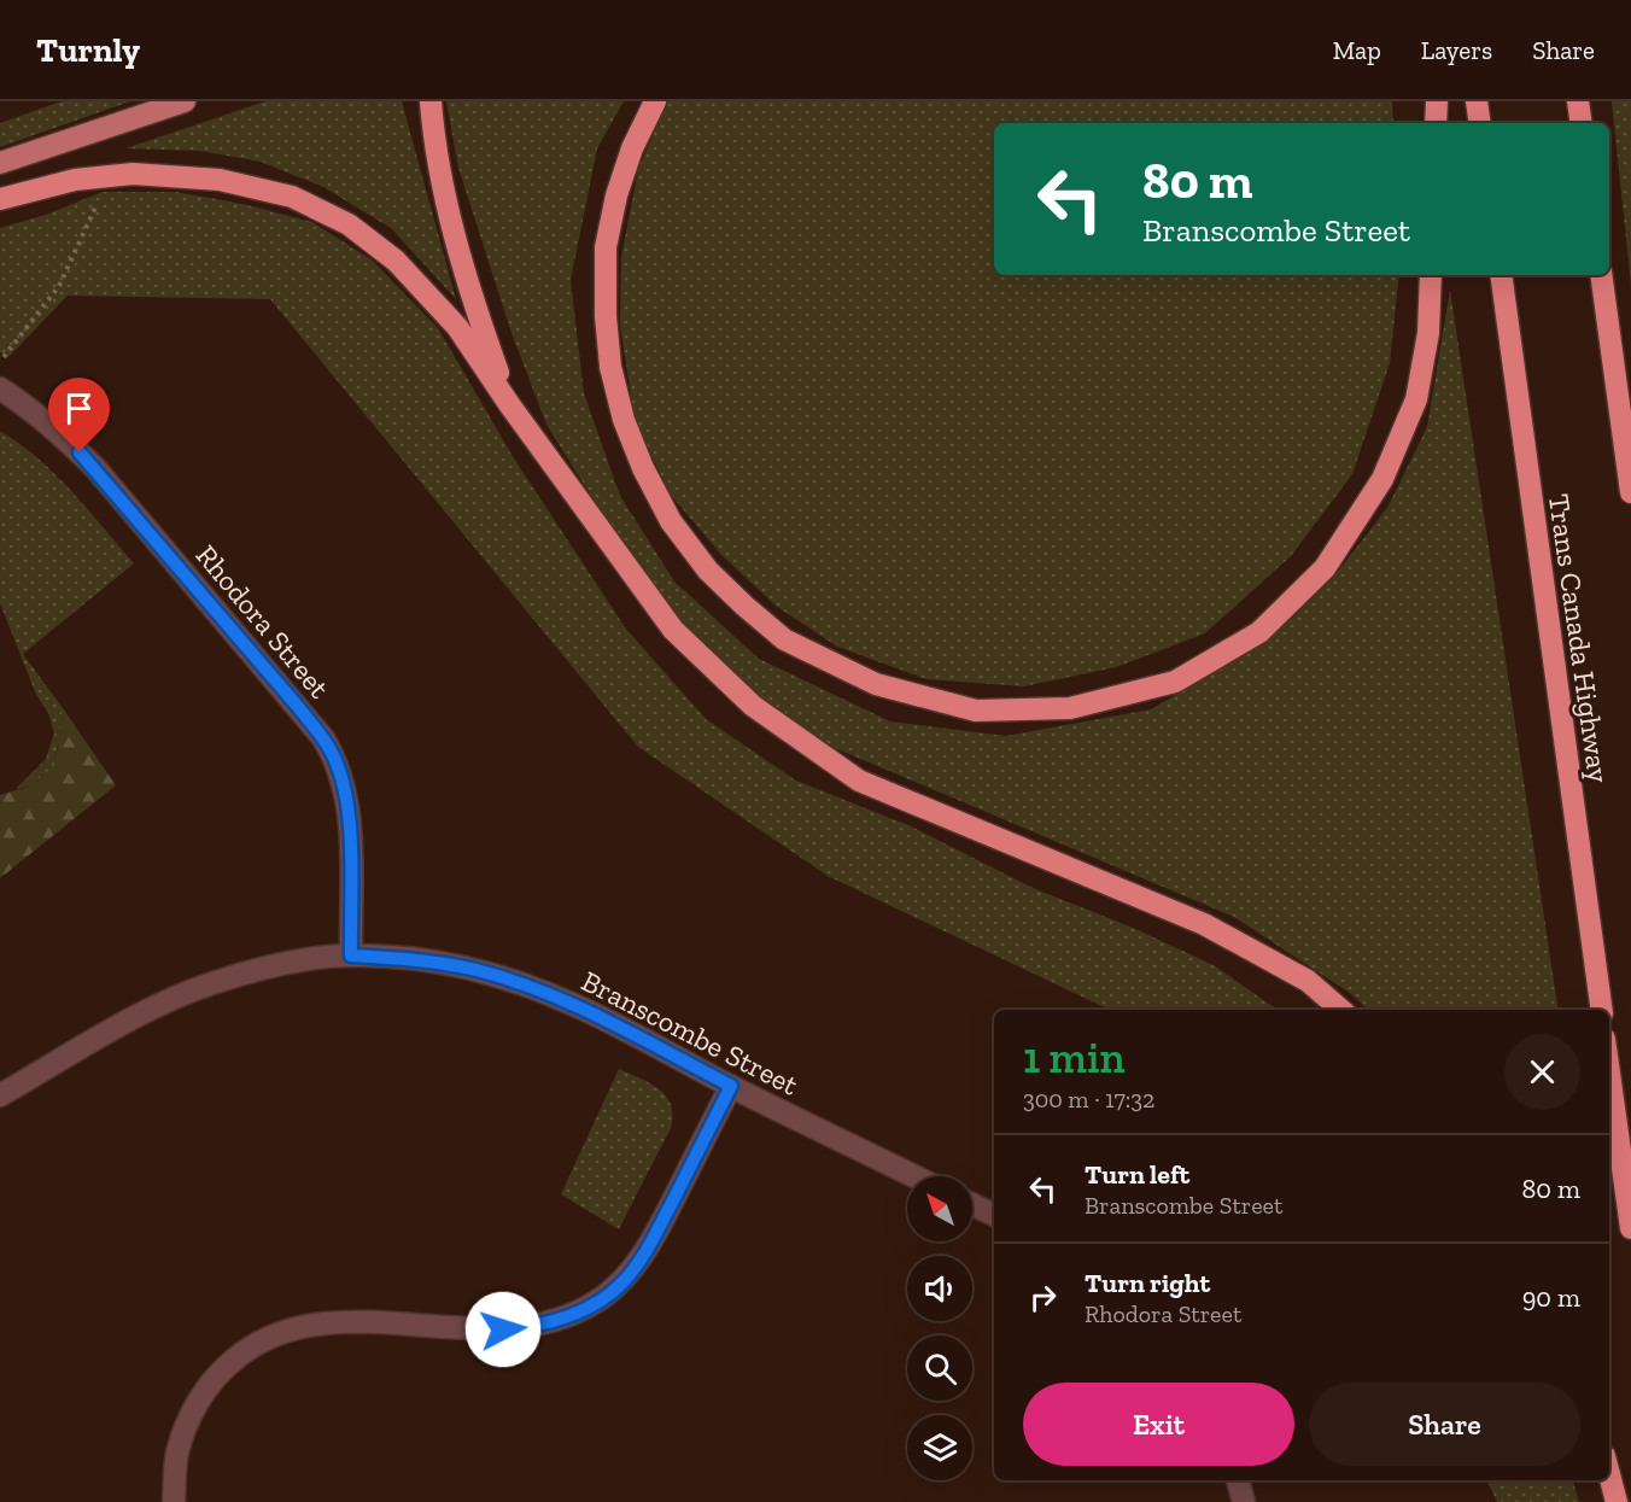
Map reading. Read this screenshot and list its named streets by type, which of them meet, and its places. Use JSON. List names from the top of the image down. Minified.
{"streets":{"highway":["Trans Canada Highway"],"street":["Rhodora Street","Branscombe Street"]},"crossings":[["Rhodora Street","Branscombe Street"]],"north":"top left","page":{"header":"Turnly","nav":["Map","Layers","Share"],"turn":["80 m","Branscombe Street"],"heading":["1 min","300 m · 17:32"],"list":[{"name":"Turn left","note":"Branscombe Street","value":"80 m"},{"name":"Turn right","note":"Rhodora Street","value":"90 m"}],"buttons":["Exit","Share"]}}
